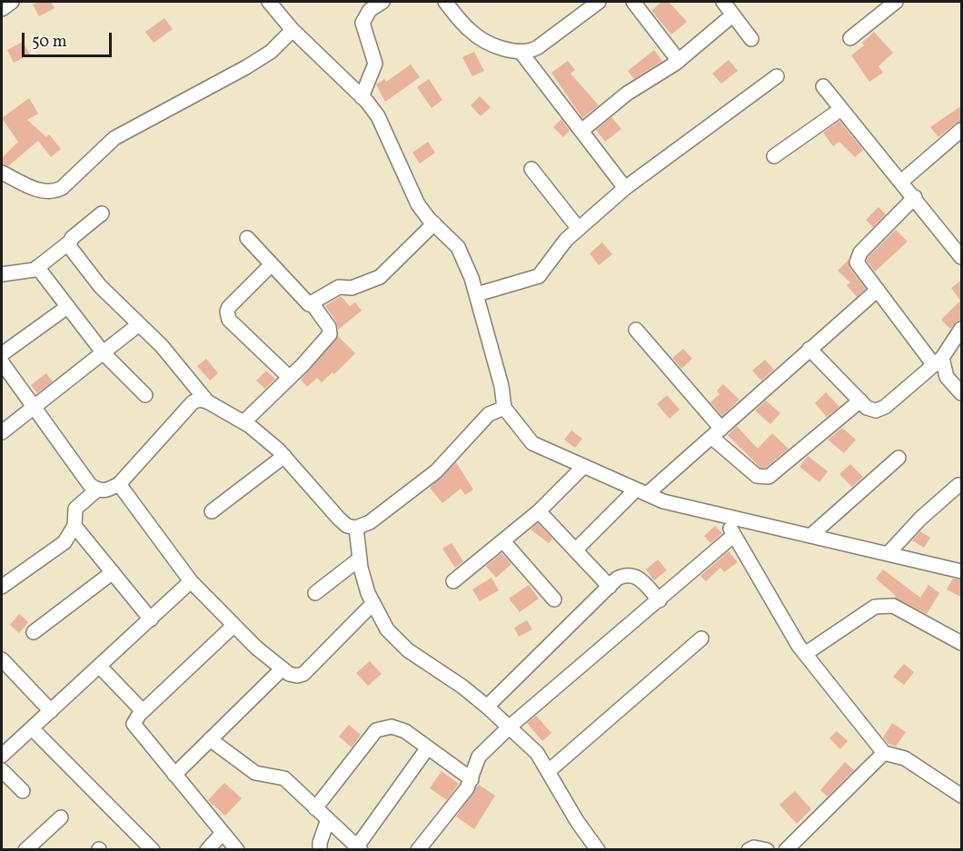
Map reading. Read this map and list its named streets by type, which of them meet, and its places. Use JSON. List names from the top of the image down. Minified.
{"scale_bar":"50 m"}
